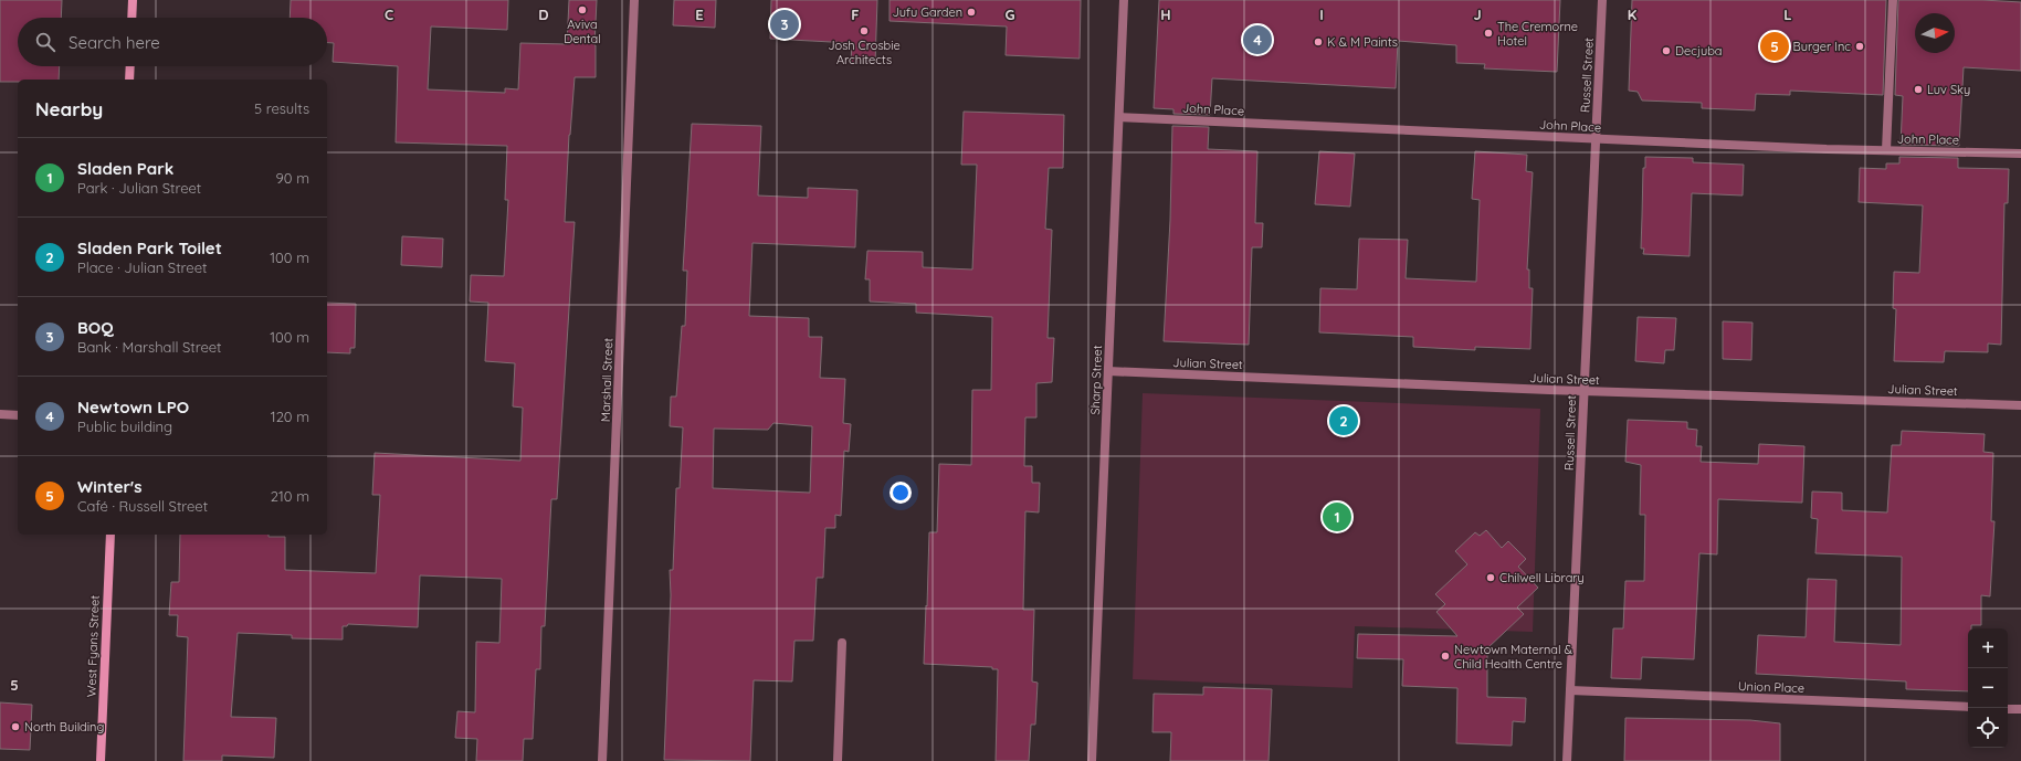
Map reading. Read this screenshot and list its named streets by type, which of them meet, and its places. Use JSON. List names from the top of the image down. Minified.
{"streets":{"main road":["West Fyans Street"],"street":["Russell Street","John Place","Julian Street","Marshall Street","Sharp Street","Union Place"]},"crossings":[["Russell Street","John Place"],["Russell Street","Julian Street"],["Russell Street","Union Place"],["John Place","Sharp Street"],["Julian Street","Sharp Street"]],"places":["Aviva Dental","Jufu Garden","Josh Crosbie Architects","The Cremorne Hotel","K & M Paints","Burger Inc","Decjuba","Luv Sky","Chilwell Library","Newtown Maternal & Child Health Centre","North Building"],"north":"right","page":{"pins":["3","4","5","2","1"],"search":"Search here","heading":["Nearby","5 results"],"list":[{"mark":"1","name":"Sladen Park","note":"Park · Julian Street","value":"90 m"},{"mark":"2","name":"Sladen Park Toilet","note":"Place · Julian Street","value":"100 m"},{"mark":"3","name":"BOQ","note":"Bank · Marshall Street","value":"100 m"},{"mark":"4","name":"Newtown LPO","note":"Public building","value":"120 m"},{"mark":"5","name":"Winter's","note":"Café · Russell Street","value":"210 m"}],"map_buttons":["+","−"]},"grid":{"columns":["C","D","E","F","G","H","I","J","K","L"],"rows":["5"]}}
